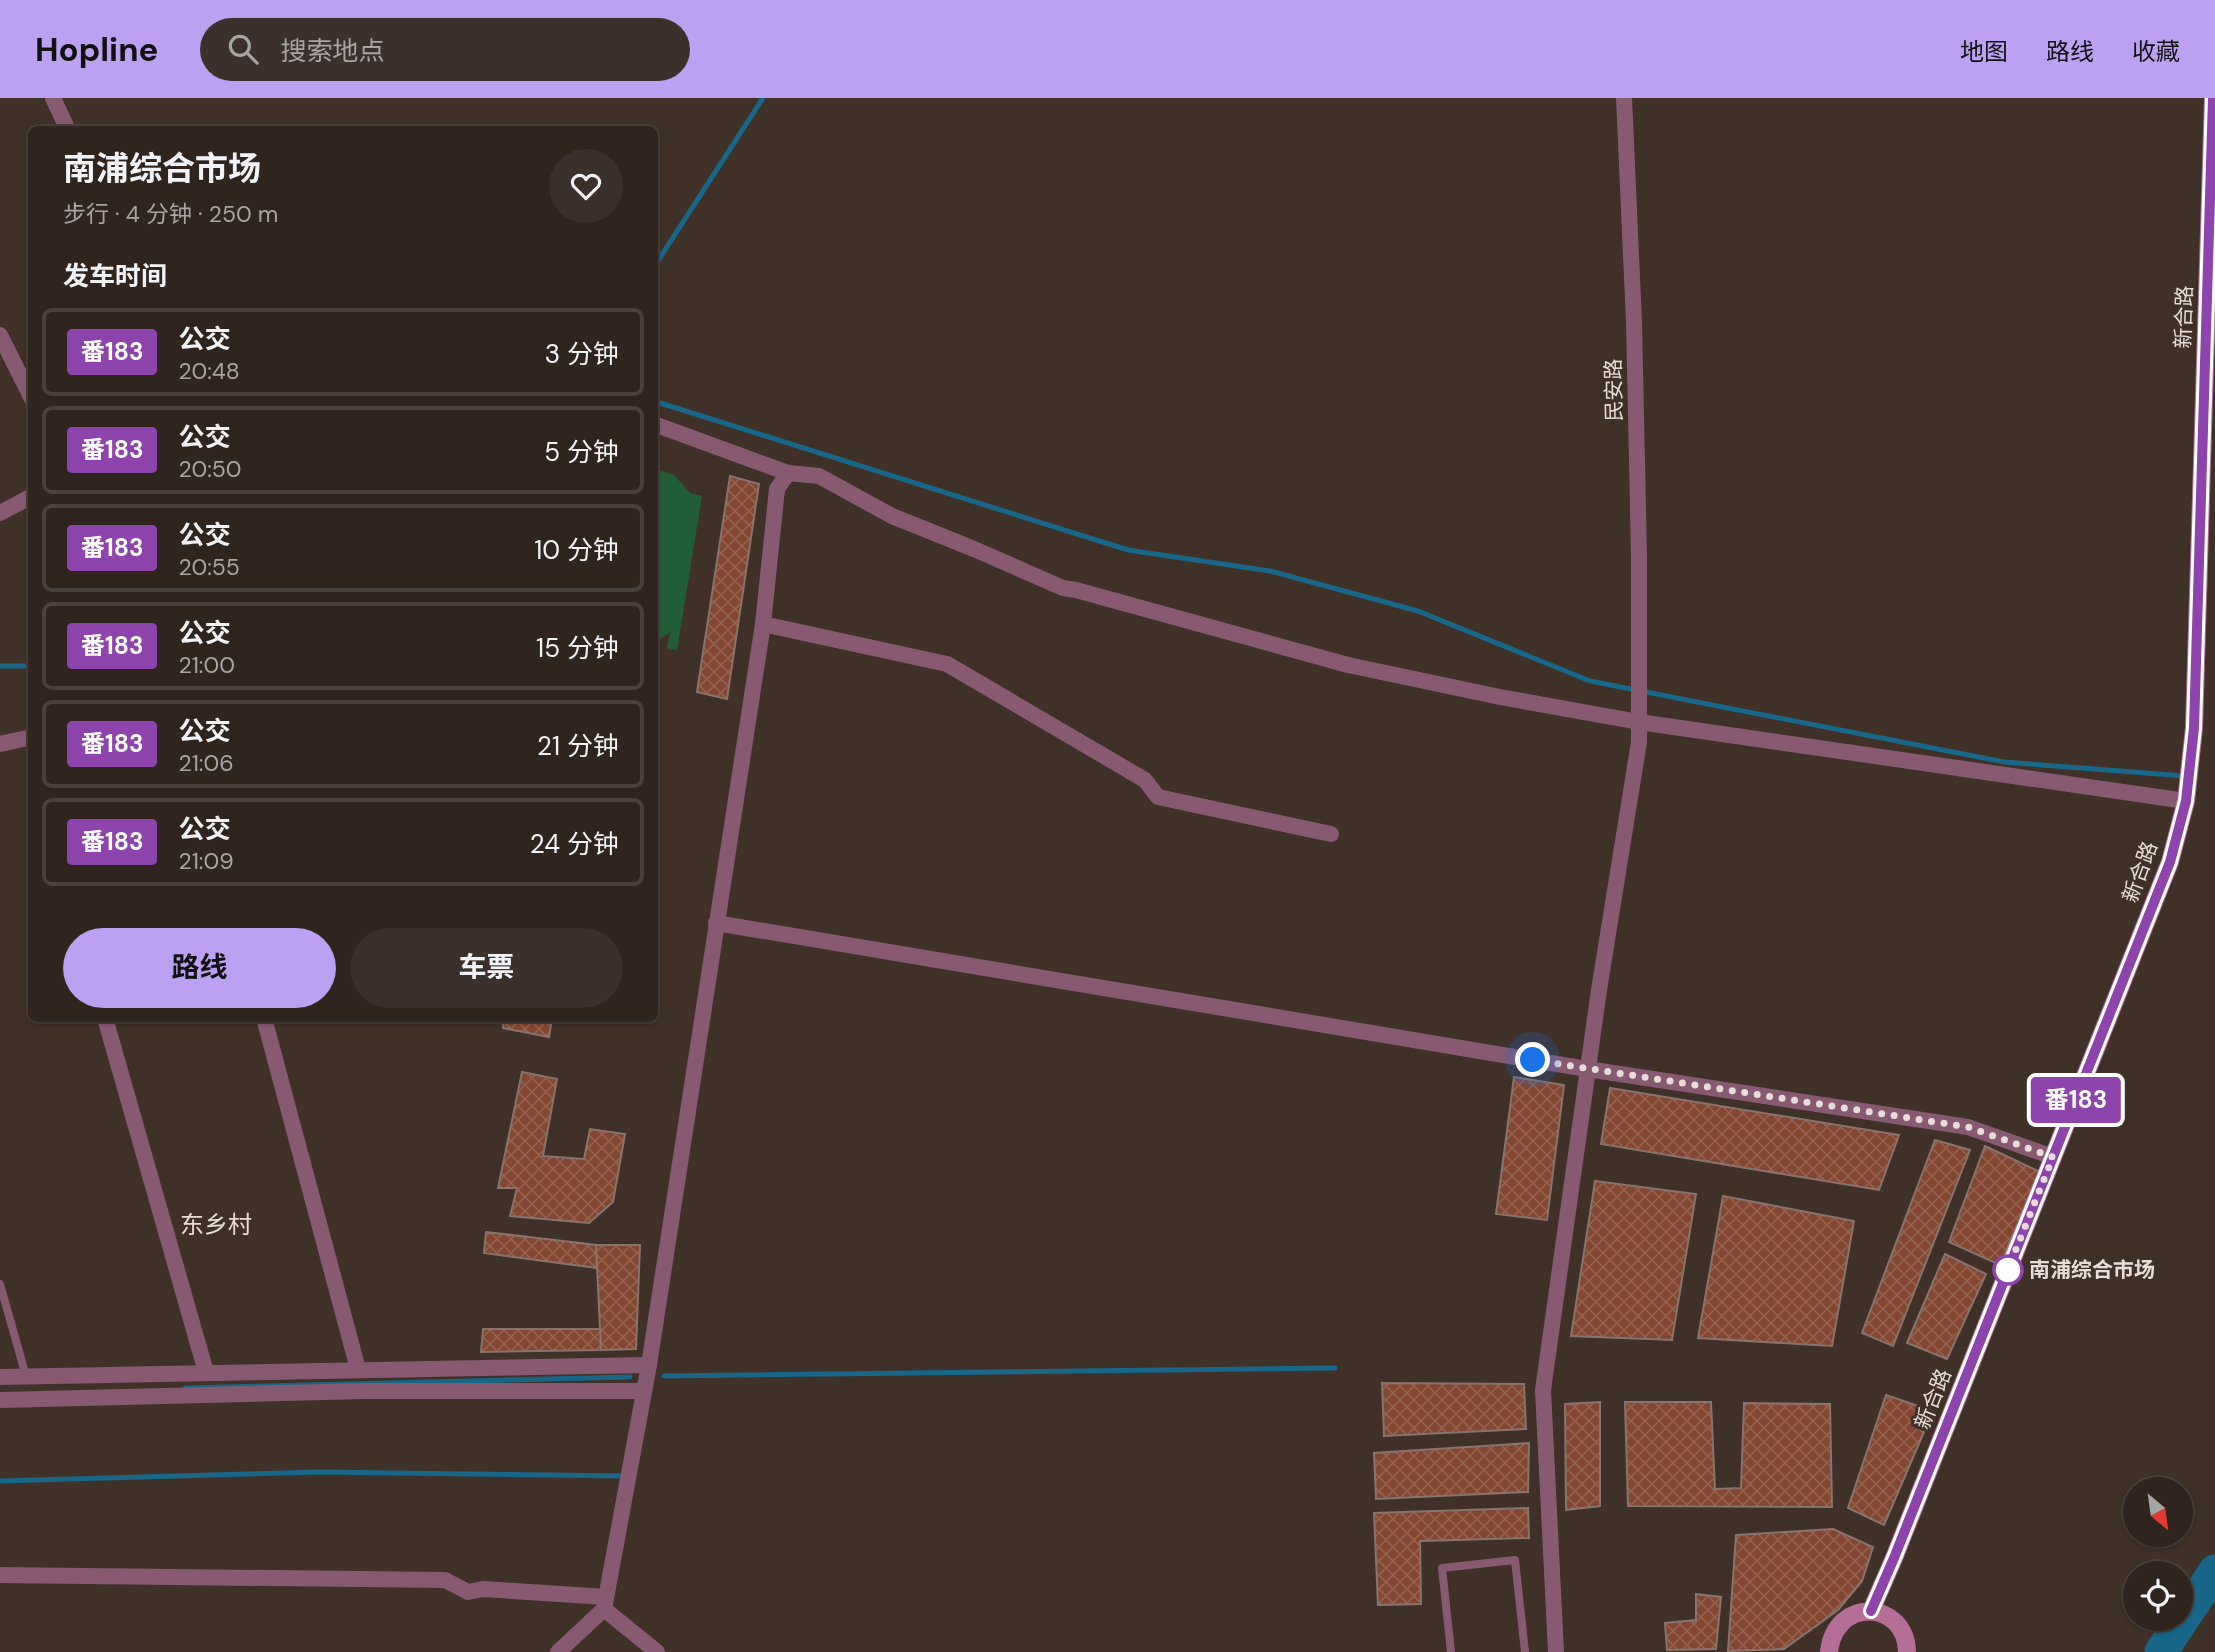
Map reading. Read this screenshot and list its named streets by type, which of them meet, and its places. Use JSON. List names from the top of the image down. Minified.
{"streets":{"street":["新合路","民安路"]},"districts":["东乡村"],"places":["南浦综合市场"],"lines":["bus line 番183"],"north":"bottom right","page":{"header":"Hopline","search":"搜索地点","nav":["地图","路线","收藏"],"on_map":"番183","heading":[["南浦综合市场","步行 · 4 分钟 · 250 m"],"发车时间"],"list":[{"mark":"番183","name":"公交","note":"20:48","value":"3 分钟"},{"mark":"番183","name":"公交","note":"20:50","value":"5 分钟"},{"mark":"番183","name":"公交","note":"20:55","value":"10 分钟"},{"mark":"番183","name":"公交","note":"21:00","value":"15 分钟"},{"mark":"番183","name":"公交","note":"21:06","value":"21 分钟"},{"mark":"番183","name":"公交","note":"21:09","value":"24 分钟"}],"buttons":["路线","车票"]}}
